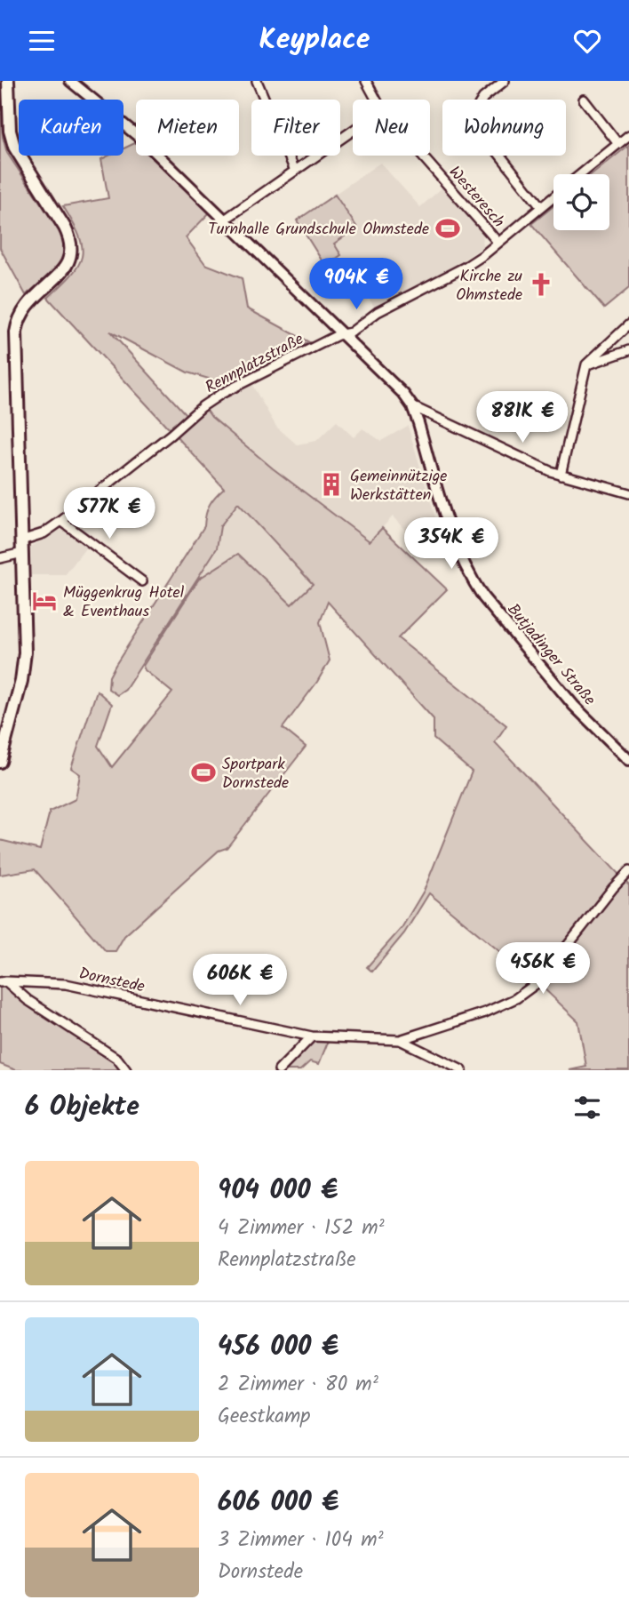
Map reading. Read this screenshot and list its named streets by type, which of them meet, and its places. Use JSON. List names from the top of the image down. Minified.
{"streets":{"street":["Westeresch","Rennplatzstraße","Butjadinger Straße","Dornstede"]},"crossings":[["Westeresch","Rennplatzstraße"],["Rennplatzstraße","Butjadinger Straße"]],"places":{"sports":["Turnhalle Grundschule Ohmstede","Sportpark Dornstede"],"church":["Kirche zu Ohmstede"],"building":["Gemeinnützige Werkstätten"],"hotel":["Müggenkrug Hotel & Eventhaus"]},"page":{"header":"Keyplace","chip":["Kaufen","Mieten","Filter","Neu","Wohnung"],"price":["904K €","881K €","577K €","354K €","456K €","606K €"],"heading":"6 Objekte","list":[{"name":"904 000 €","note":"4 Zimmer · 152 m² · Rennplatzstraße"},{"name":"456 000 €","note":"2 Zimmer · 80 m² · Geestkamp"},{"name":"606 000 €","note":"3 Zimmer · 104 m² · Dornstede"}]}}
